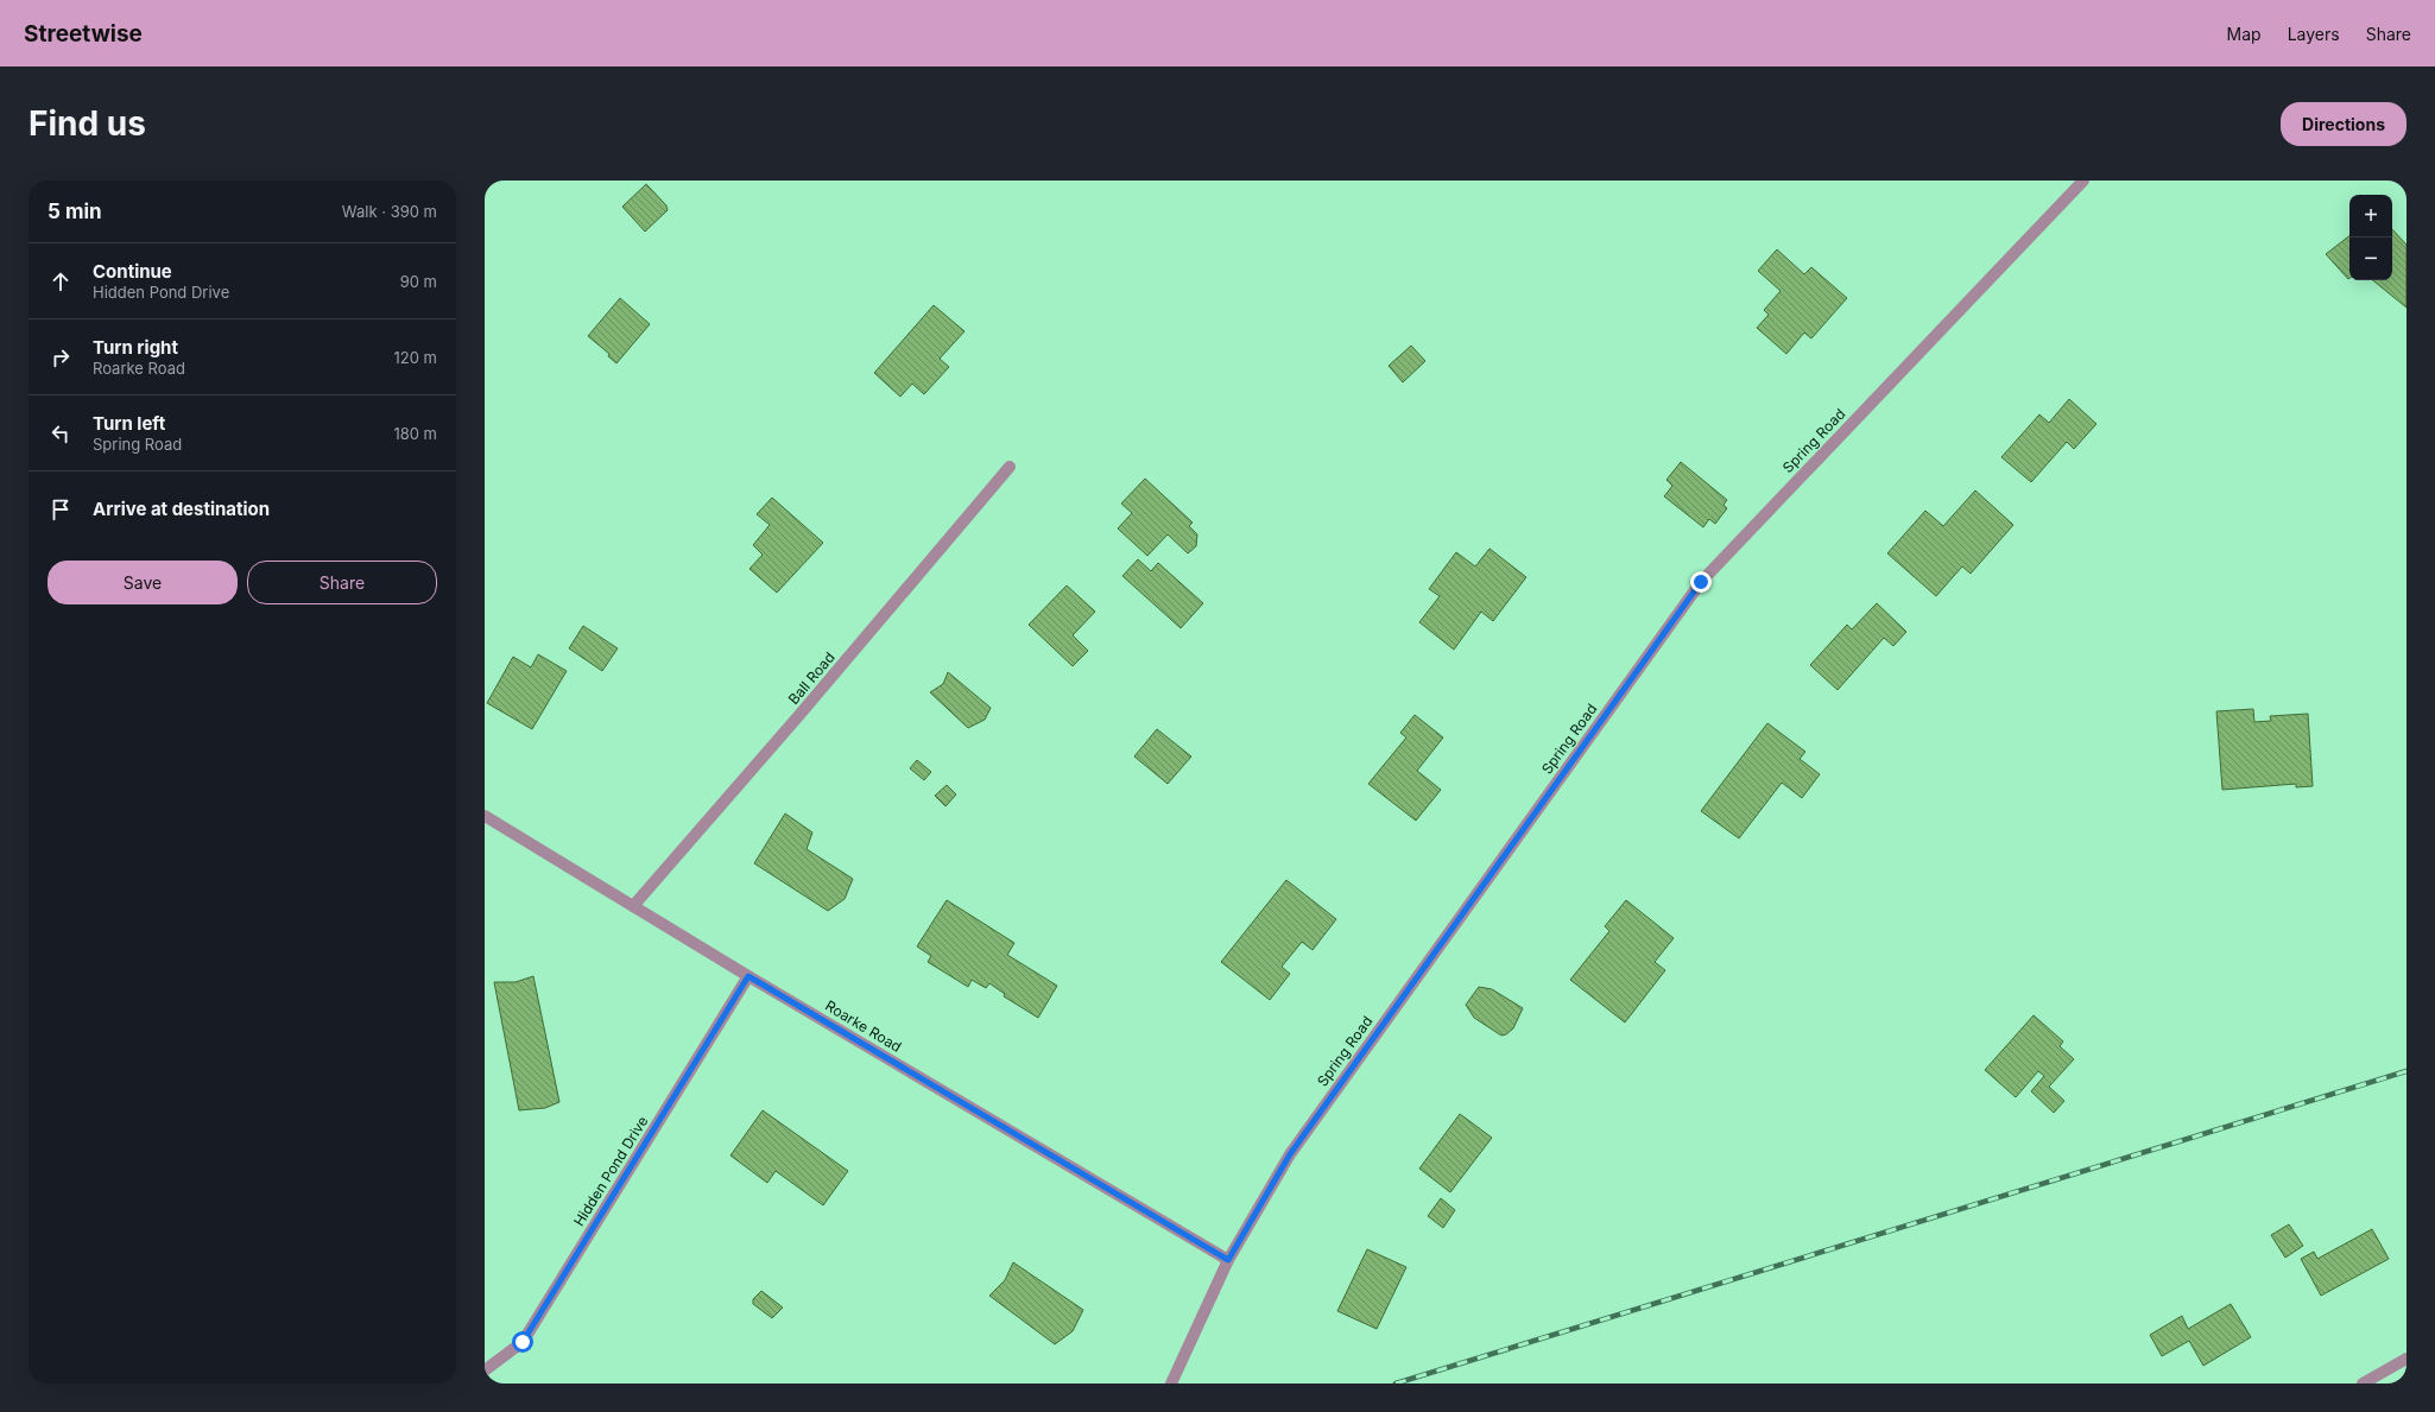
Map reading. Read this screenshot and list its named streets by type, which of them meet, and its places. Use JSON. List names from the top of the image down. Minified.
{"streets":{"street":["Spring Road","Ball Road","Roarke Road","Hidden Pond Drive"]},"crossings":[["Spring Road","Roarke Road"],["Ball Road","Roarke Road"],["Roarke Road","Hidden Pond Drive"]],"page":{"header":"Streetwise","nav":["Map","Layers","Share"],"buttons":["Directions",["Save","Share"]],"title":"Find us","heading":["5 min","Walk · 390 m"],"map_buttons":["+","−"],"list":[["Continue","Hidden Pond Drive","90 m"],["Turn right","Roarke Road","120 m"],["Turn left","Spring Road","180 m"],"Arrive at destination"]}}
